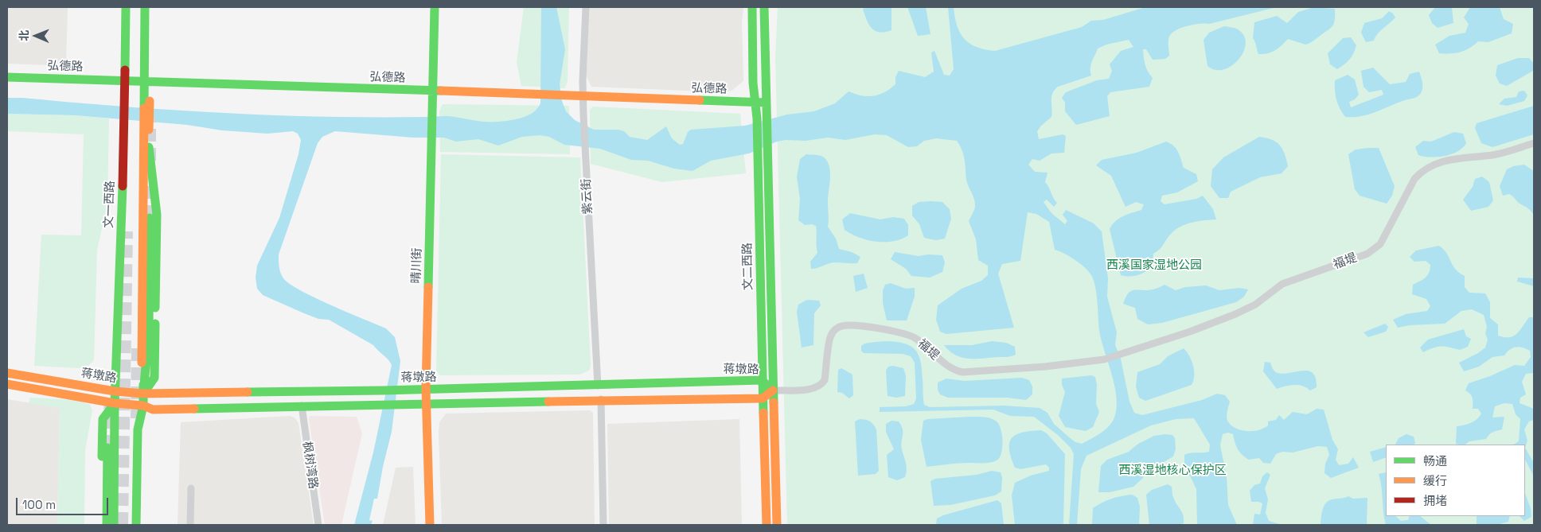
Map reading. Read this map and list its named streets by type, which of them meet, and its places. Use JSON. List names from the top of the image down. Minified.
{"streets":{"main road":["弘德路","文一西路","晴川街","文二西路","蒋墩路"],"street":["紫云街","福堤","枫树湾路"]},"crossings":[["弘德路","紫云街"],["弘德路","文一西路"],["弘德路","晴川街"],["弘德路","文二西路"],["紫云街","蒋墩路"],["文一西路","蒋墩路"],["福堤","文二西路"],["福堤","蒋墩路"],["晴川街","蒋墩路"],["文二西路","蒋墩路"],["蒋墩路","枫树湾路"]],"parks":["西溪国家湿地公园","西溪湿地核心保护区"],"legend":["畅通","缓行","拥堵"],"scale_bar":"100 m","north":"left"}
